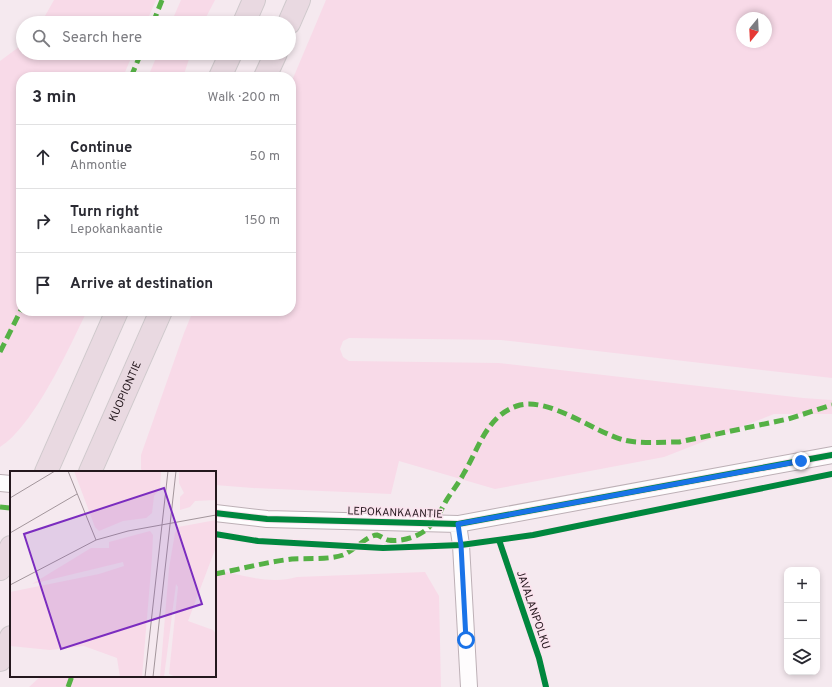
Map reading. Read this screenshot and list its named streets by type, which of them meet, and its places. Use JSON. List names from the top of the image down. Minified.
{"streets":{"highway":["KUOPIONTIE"],"street":["LEPOKANKAANTIE"],"cycle path":["JAVALANPOLKU"]},"north":"bottom","page":{"search":"Search here","heading":["3 min","Walk · 200 m"],"list":[["Continue","Ahmontie","50 m"],["Turn right","Lepokankaantie","150 m"],"Arrive at destination"],"map_buttons":["+","−"]}}
